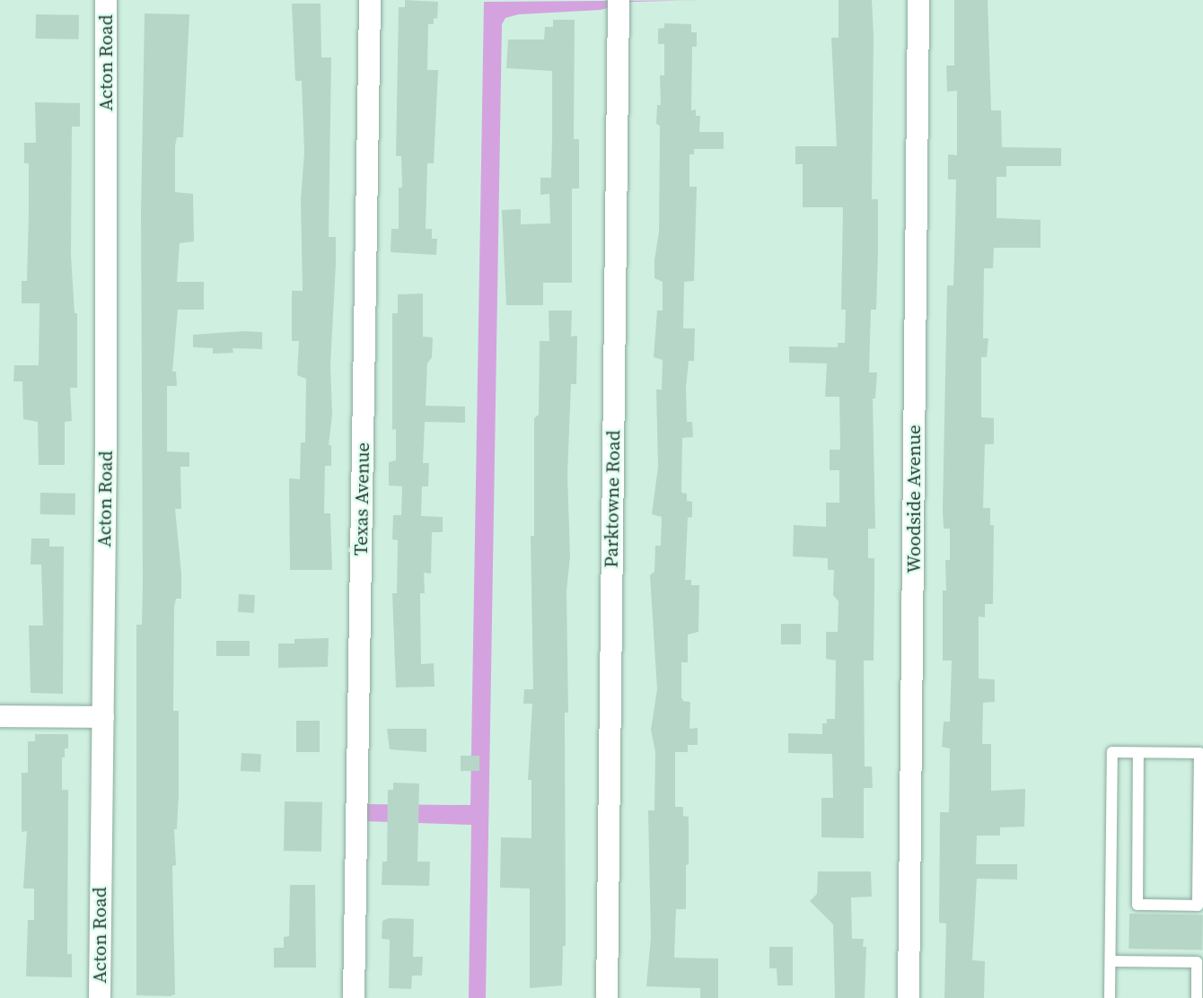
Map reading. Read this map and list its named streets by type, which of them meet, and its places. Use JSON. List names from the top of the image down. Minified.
{"streets":{"street":["Acton Road","Texas Avenue","Parktowne Road","Woodside Avenue"]}}
